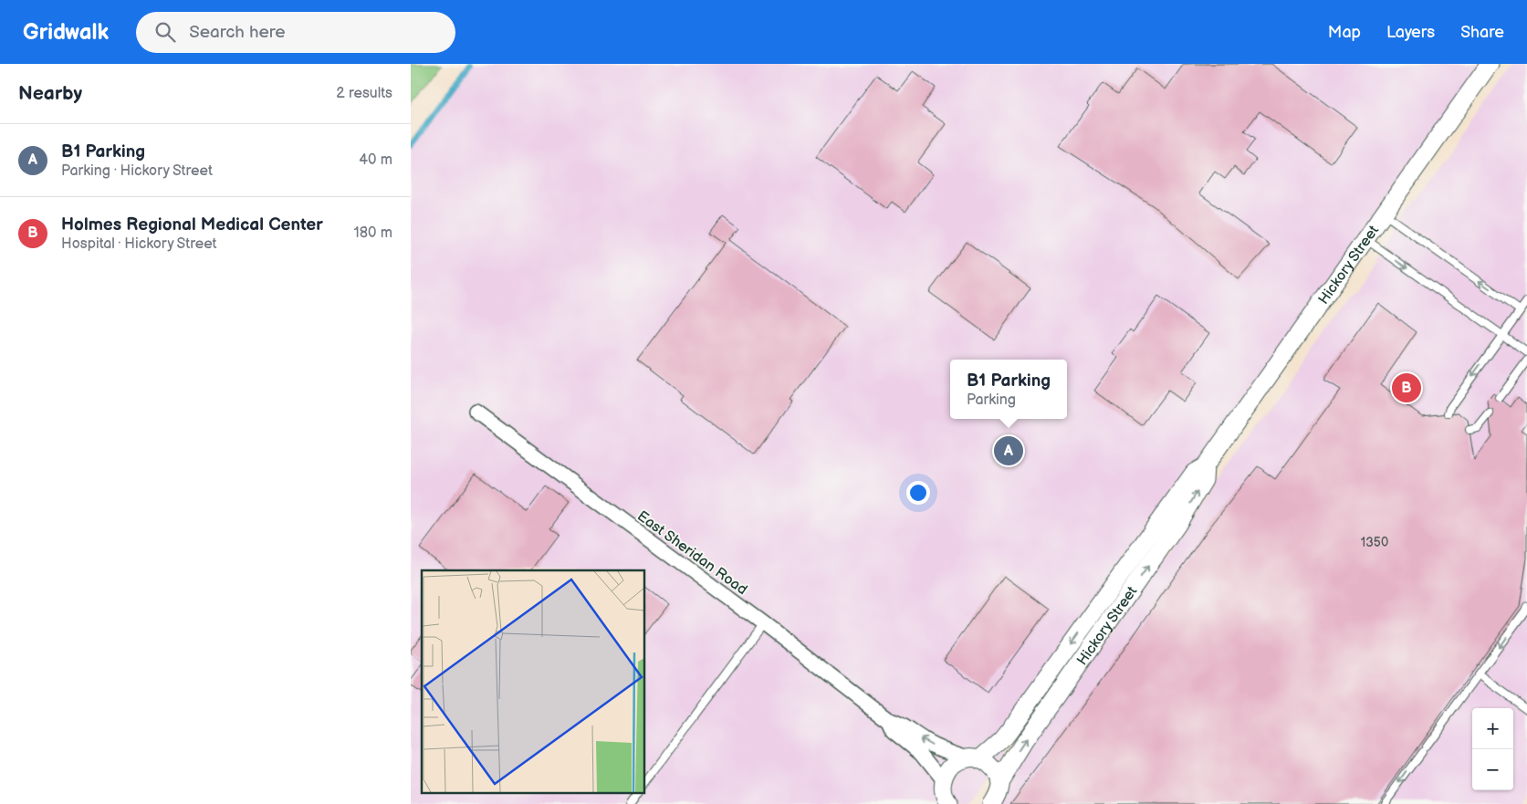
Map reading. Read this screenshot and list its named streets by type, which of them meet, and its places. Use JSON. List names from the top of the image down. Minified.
{"streets":{"street":["Hickory Street","East Sheridan Road"]},"crossings":[["Hickory Street","East Sheridan Road"]],"house_numbers":["1350"],"page":{"header":"Gridwalk","search":"Search here","nav":["Map","Layers","Share"],"heading":["Nearby","2 results"],"list":[{"mark":"A","name":"B1 Parking","note":"Parking · Hickory Street","value":"40 m"},{"mark":"B","name":"Holmes Regional Medical Center","note":"Hospital · Hickory Street","value":"180 m"}],"popup":["B1 Parking","Parking"],"pins":["B","A"],"map_buttons":["+","−"]}}
